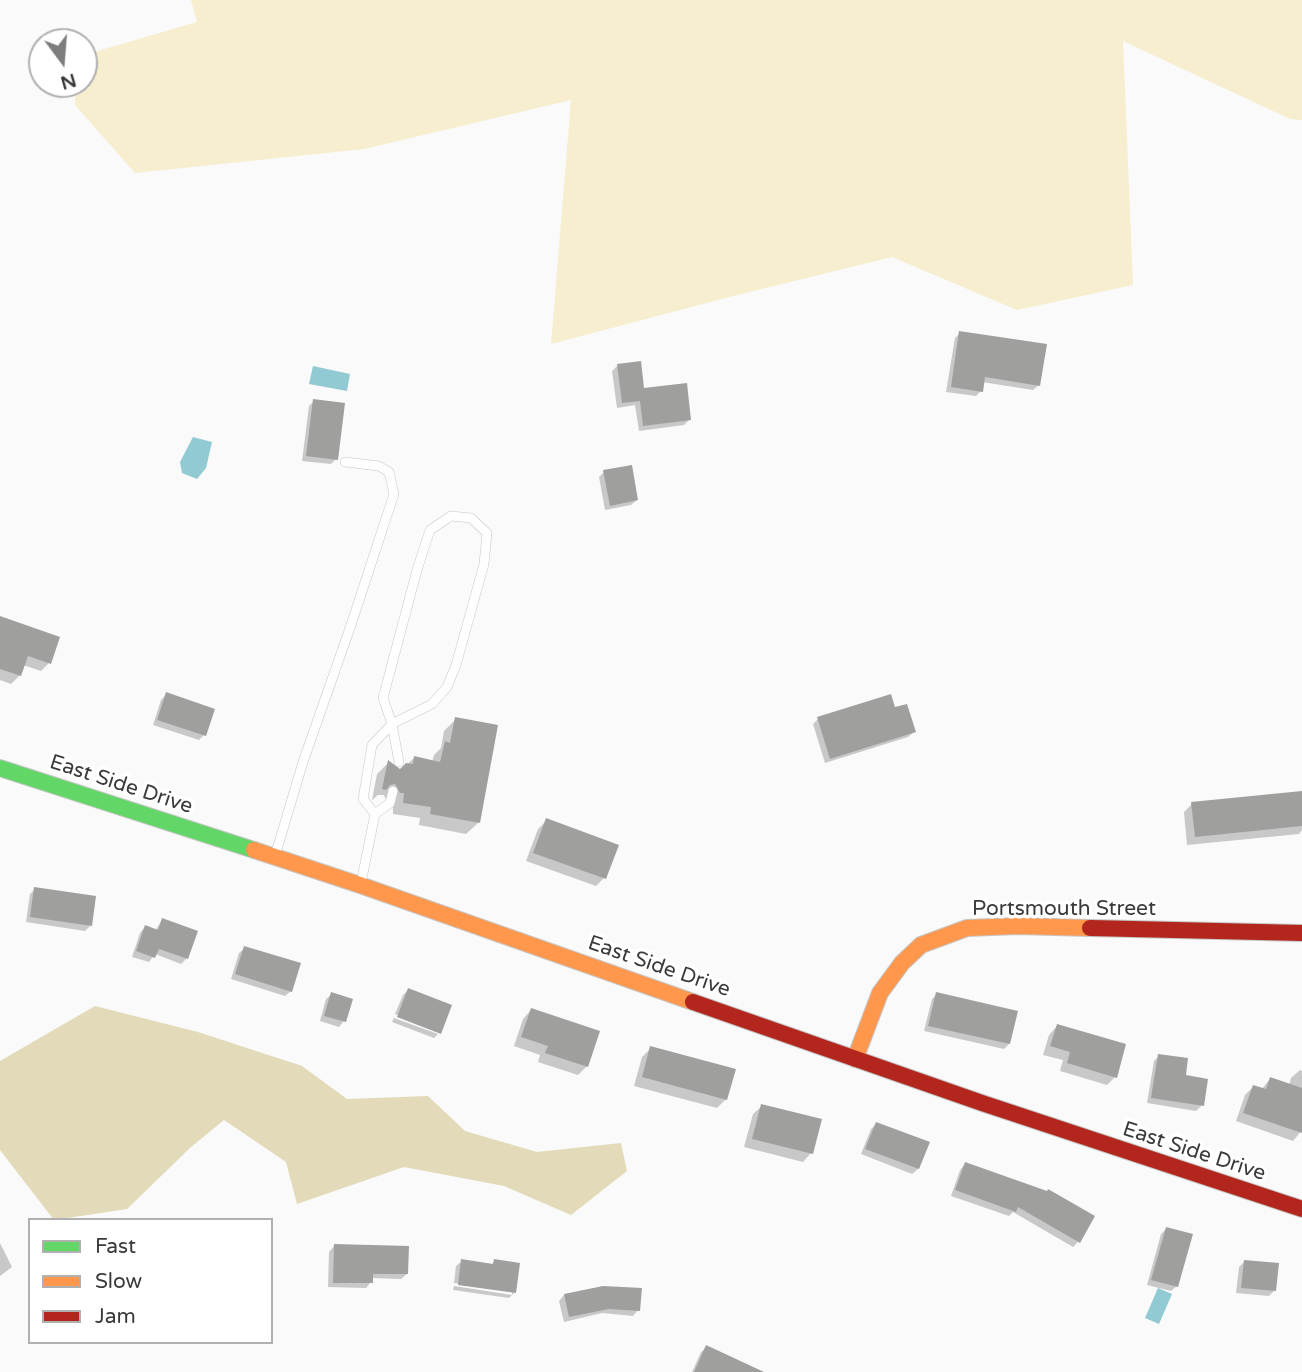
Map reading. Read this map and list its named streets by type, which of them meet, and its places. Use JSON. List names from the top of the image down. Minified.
{"streets":{"main road":["East Side Drive","Portsmouth Street"]},"crossings":[["East Side Drive","Portsmouth Street"]],"legend":["Fast","Slow","Jam"],"north":"bottom"}
